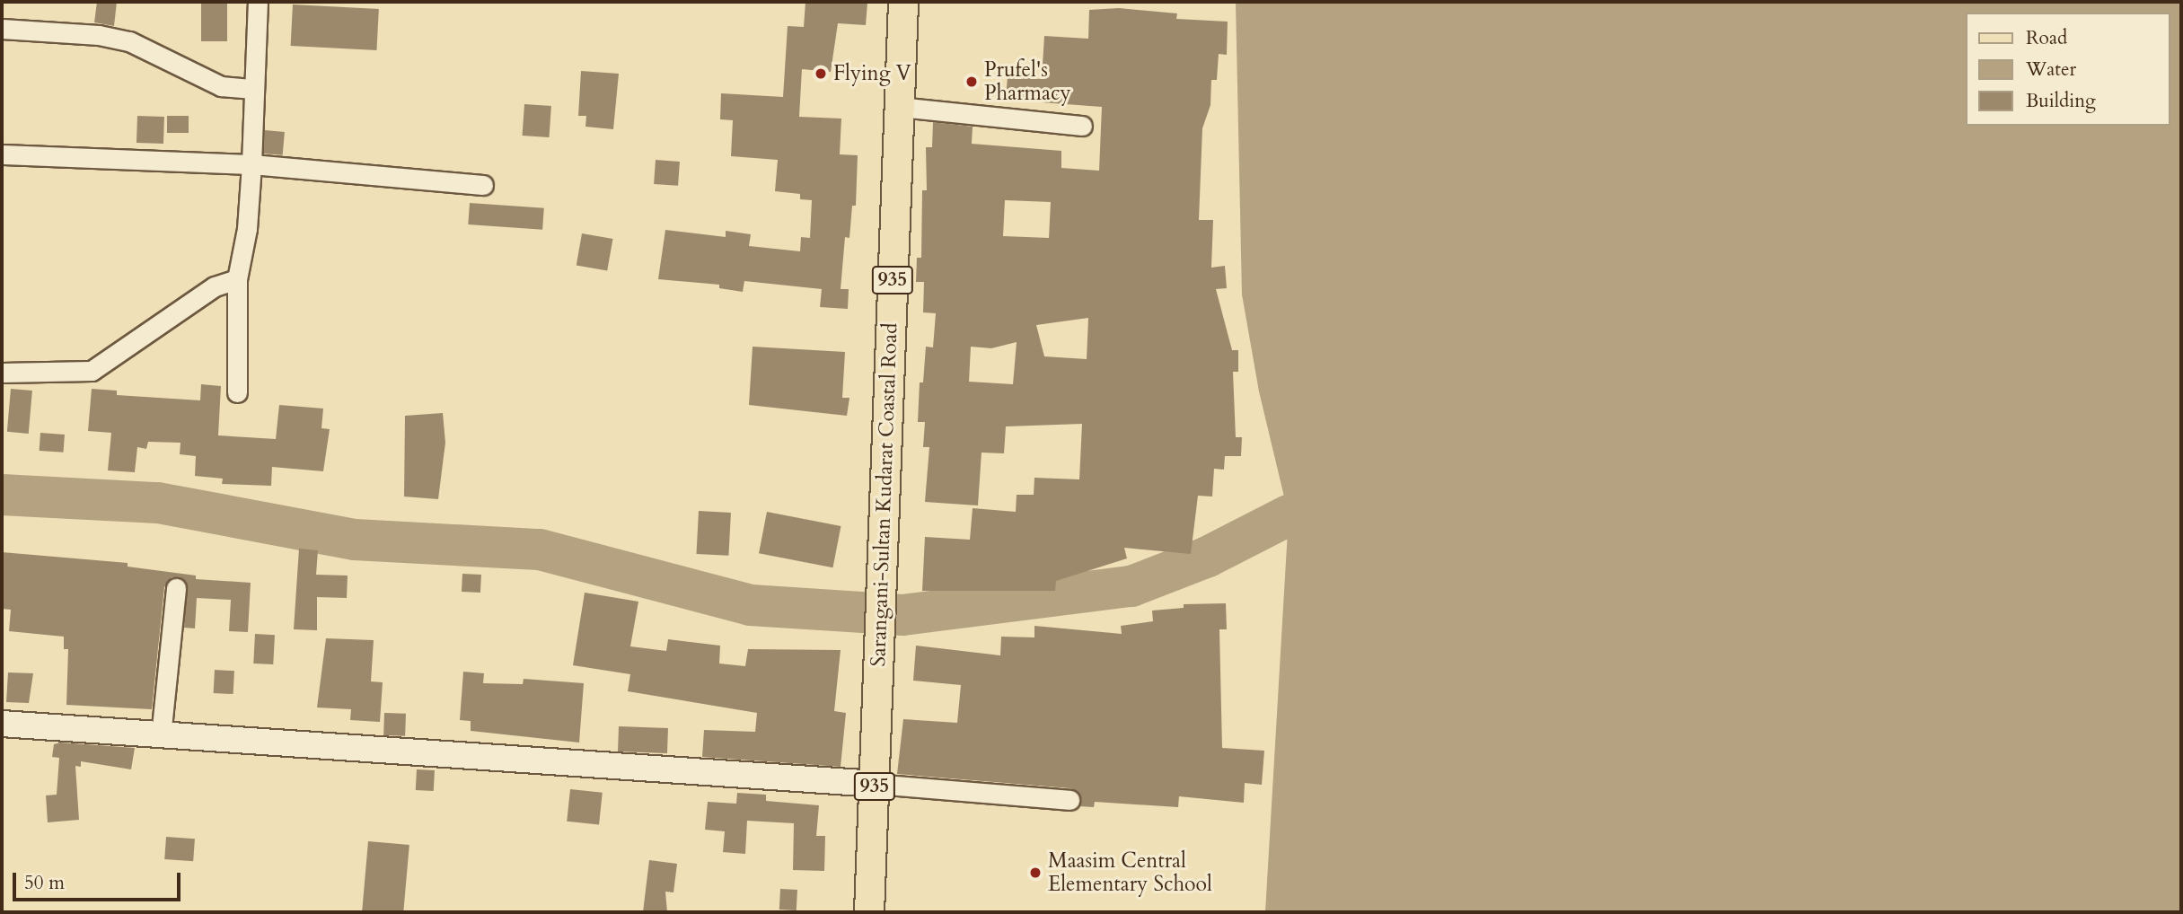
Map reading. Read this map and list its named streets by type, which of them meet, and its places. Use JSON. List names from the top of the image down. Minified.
{"streets":{"main road":["935","Sarangani-Sultan Kudarat Coastal Road"]},"places":["Flying V","Prufel's Pharmacy","Maasim Central Elementary School"],"legend":["Road","Water","Building"],"scale_bar":"50 m"}
